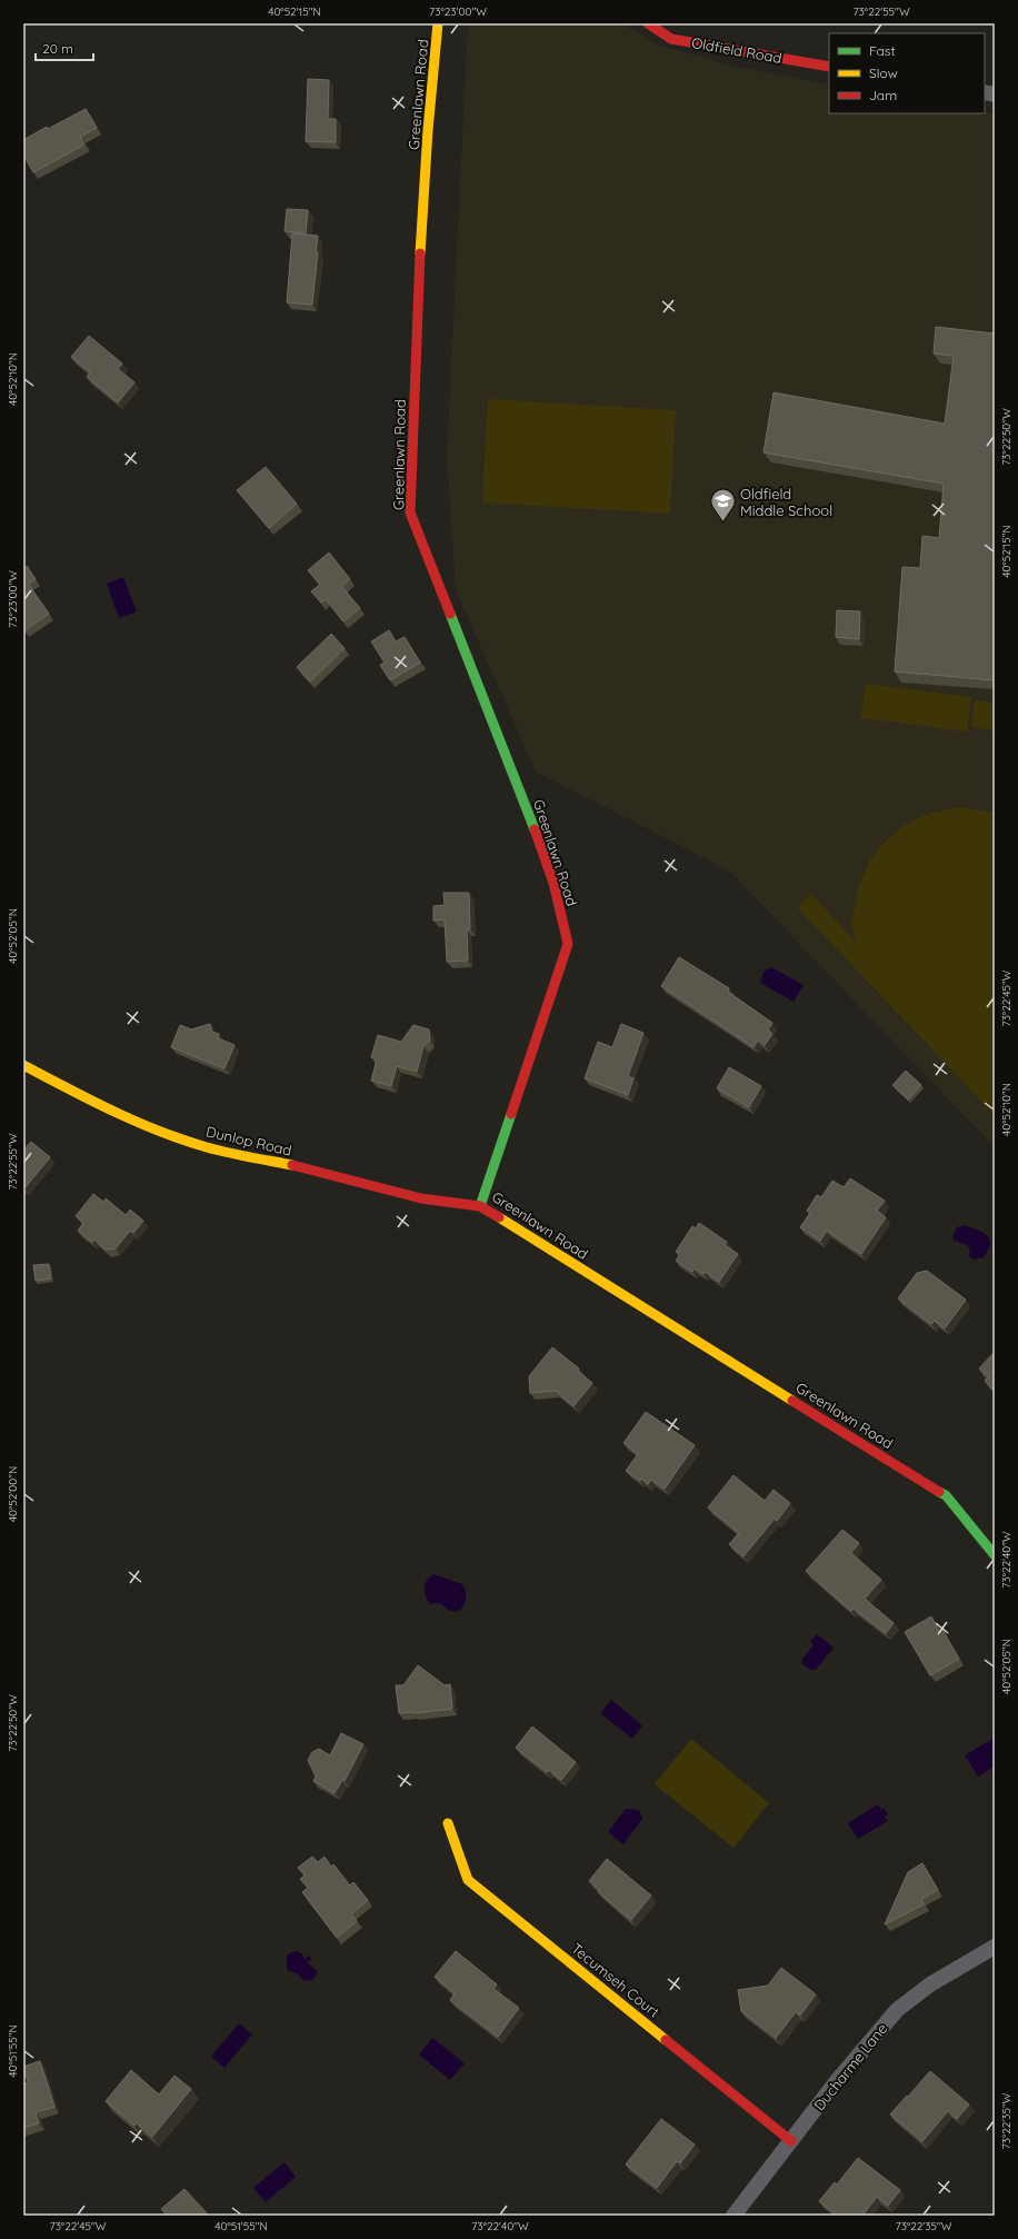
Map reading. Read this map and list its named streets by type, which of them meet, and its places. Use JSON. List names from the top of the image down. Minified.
{"streets":{"main road":["Oldfield Road","Greenlawn Road","Dunlop Road","Tecumseh Court"],"street":["Ducharme Lane"]},"crossings":[["Greenlawn Road","Dunlop Road"],["Tecumseh Court","Ducharme Lane"]],"places":{"school or university":["Oldfield Middle School"]},"legend":["Fast","Slow","Jam"],"scale_bar":"20 m","coordinates":["40°52'15\"N","73°23'00\"W","73°22'55\"W","40°52'10\"N","73°22'50\"W","40°52'05\"N","73°22'45\"W","40°52'00\"N","73°22'40\"W","40°51'55\"N","73°22'35\"W"]}
